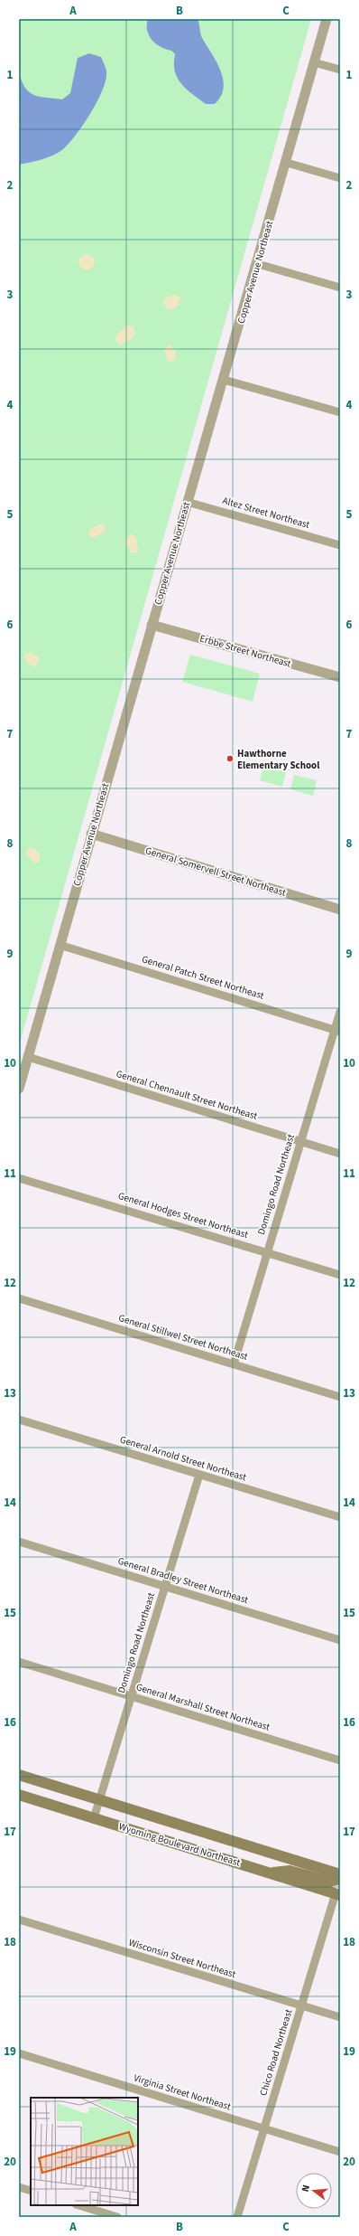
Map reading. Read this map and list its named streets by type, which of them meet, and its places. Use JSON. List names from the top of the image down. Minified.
{"streets":{"main road":["Wyoming Boulevard Northeast"],"street":["Copper Avenue Northeast","Altez Street Northeast","Erbbe Street Northeast","General Somervell Street Northeast","General Patch Street Northeast","General Chennault Street Northeast","Domingo Road Northeast","General Hodges Street Northeast","General Stillwel Street Northeast","General Arnold Street Northeast","General Bradley Street Northeast","General Marshall Street Northeast","Wisconsin Street Northeast","Chico Road Northeast","Virginia Street Northeast"]},"crossings":[["Copper Avenue Northeast","Altez Street Northeast"],["Copper Avenue Northeast","Erbbe Street Northeast"],["Copper Avenue Northeast","General Somervell Street Northeast"],["Copper Avenue Northeast","General Patch Street Northeast"],["Copper Avenue Northeast","General Chennault Street Northeast"],["General Patch Street Northeast","Domingo Road Northeast"],["General Chennault Street Northeast","Domingo Road Northeast"],["Domingo Road Northeast","General Hodges Street Northeast"],["Domingo Road Northeast","General Stillwel Street Northeast"],["Domingo Road Northeast","General Arnold Street Northeast"],["Domingo Road Northeast","General Bradley Street Northeast"],["Domingo Road Northeast","General Marshall Street Northeast"],["Domingo Road Northeast","Wyoming Boulevard Northeast"],["Wyoming Boulevard Northeast","Chico Road Northeast"],["Wisconsin Street Northeast","Chico Road Northeast"],["Chico Road Northeast","Virginia Street Northeast"]],"places":["Hawthorne Elementary School"],"north":"left","grid":{"columns":["A","B","C"],"rows":["1","2","3","4","5","6","7","8","9","10","11","12","13","14","15","16","17","18","19","20"]}}
